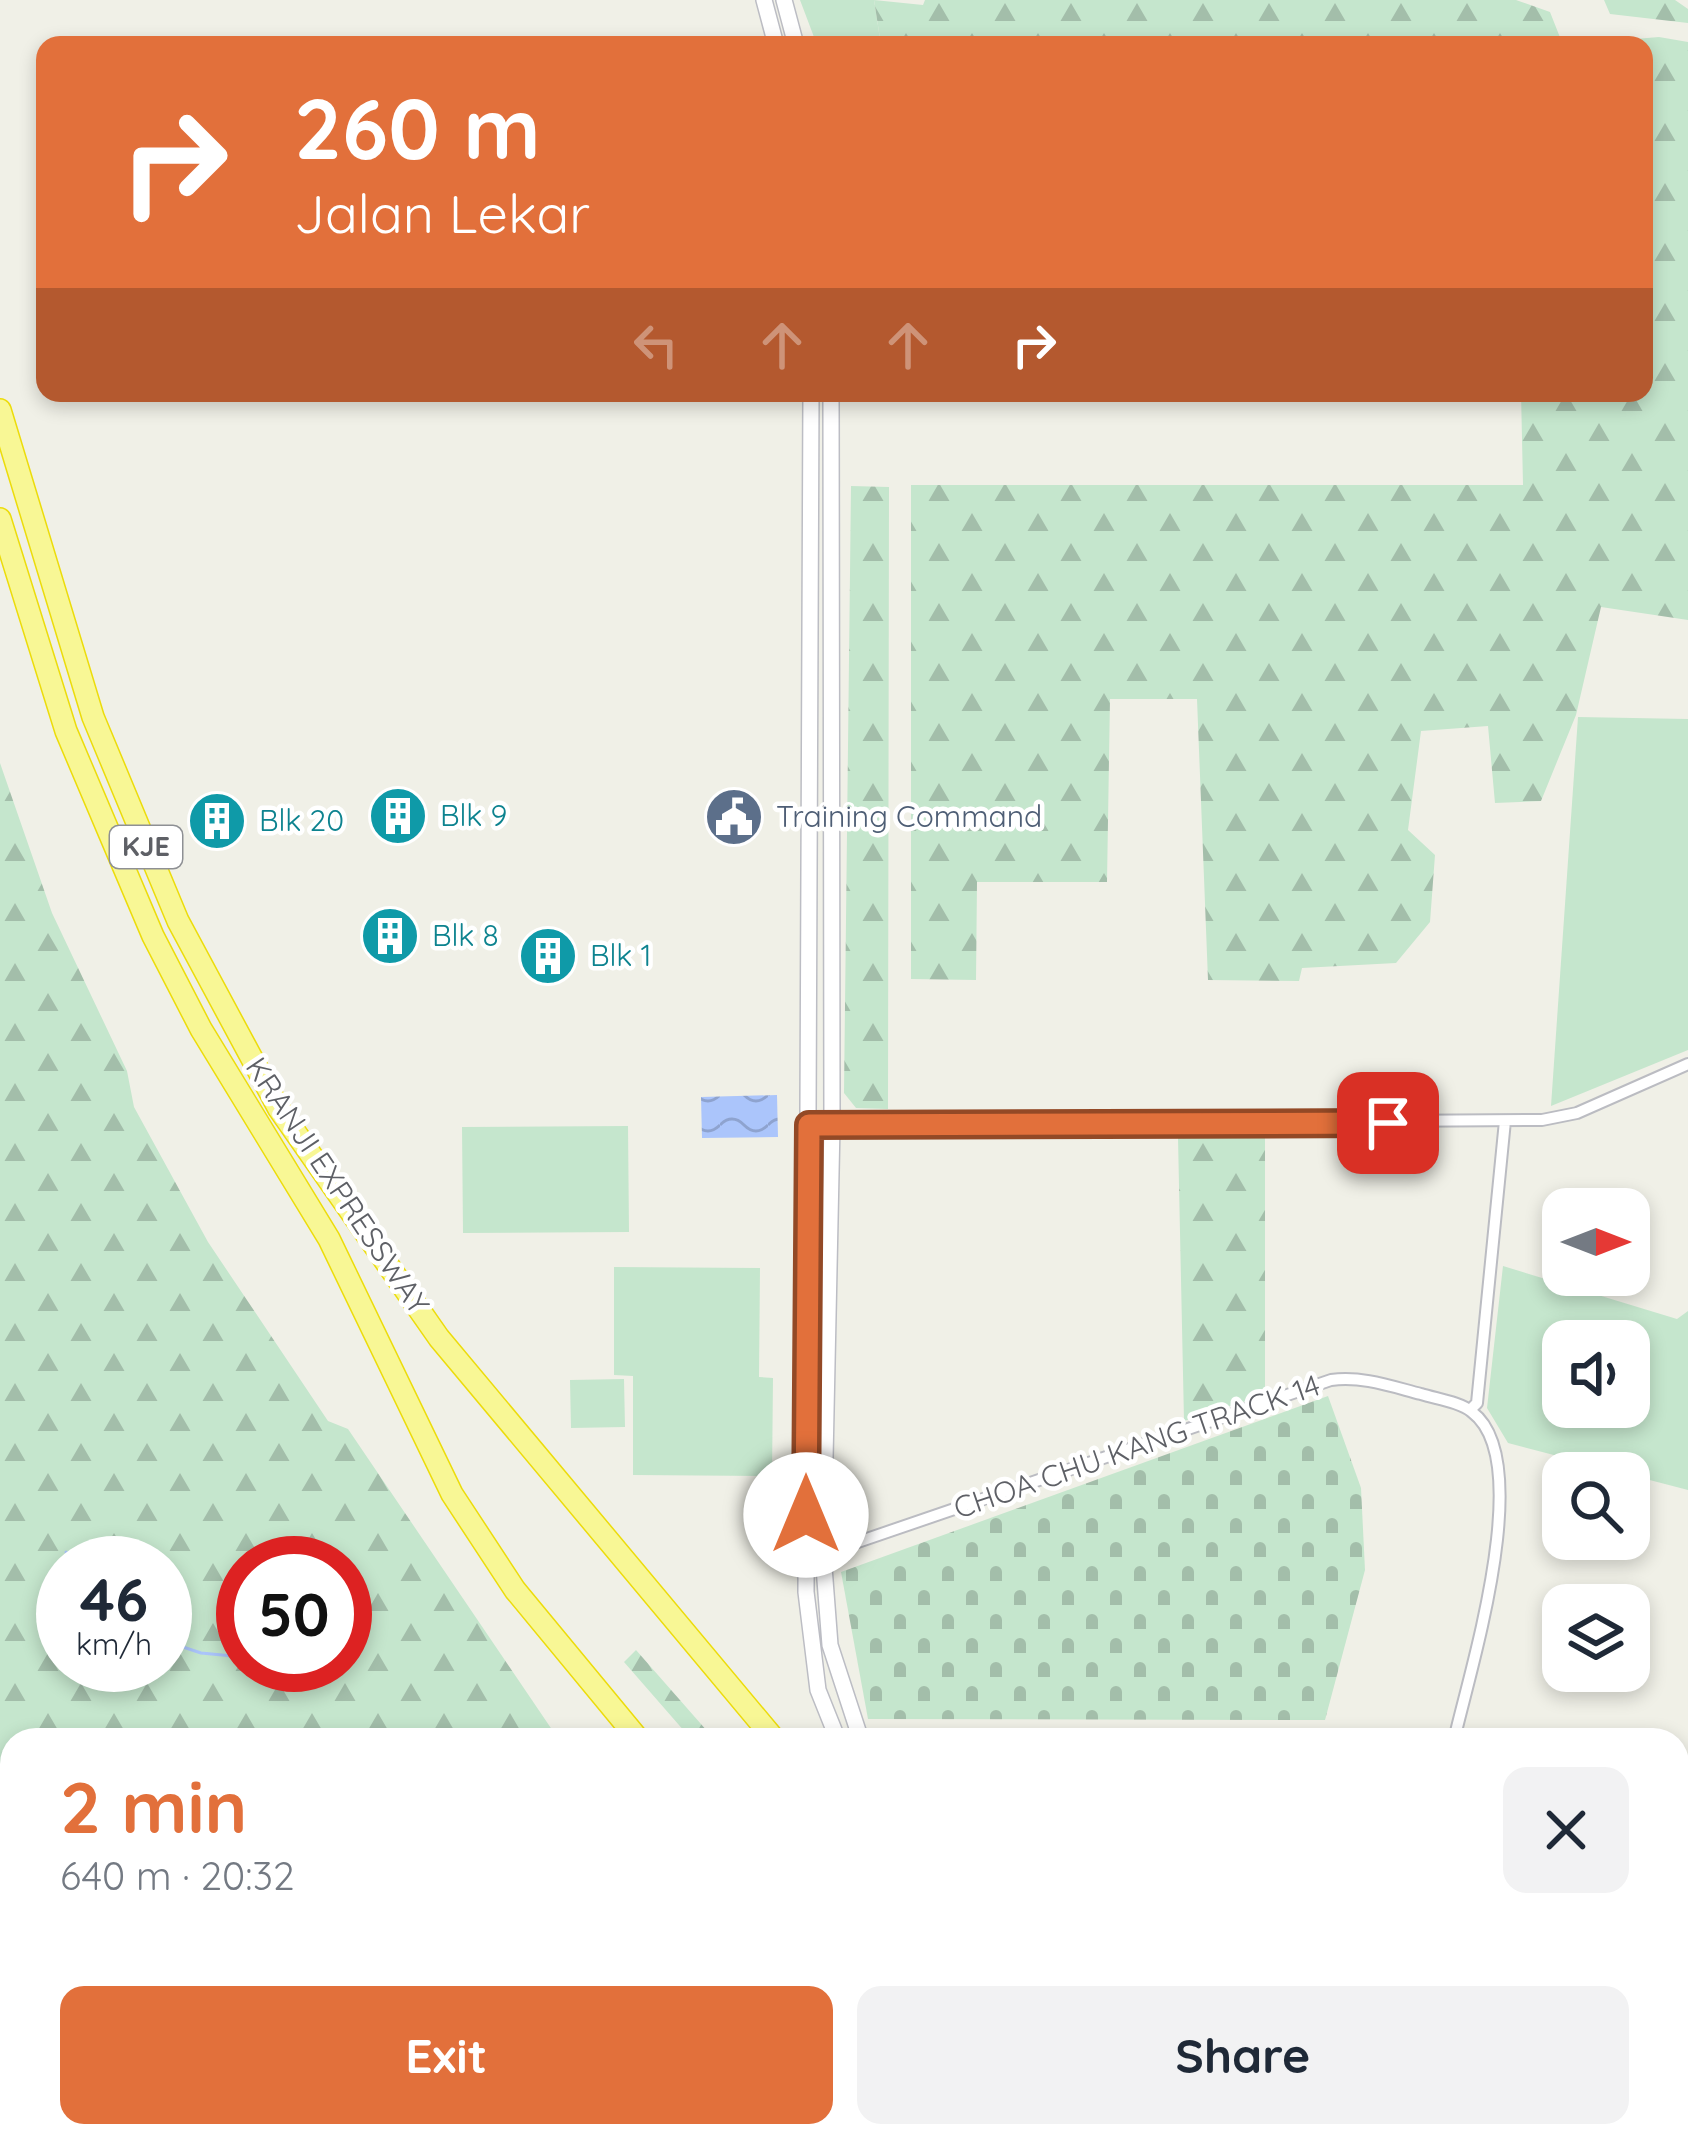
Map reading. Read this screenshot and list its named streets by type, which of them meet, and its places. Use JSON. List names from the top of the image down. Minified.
{"streets":{"highway":["KJE","KRANJI EXPRESSWAY"],"street":["CHOA CHU KANG TRACK 14"]},"places":{"building":["Blk 9","Blk 20","Blk 8","Blk 1"],"public building":["Training Command"]},"north":"right","page":{"turn":["260 m","Jalan Lekar"],"speed":"46 km/h","limit":"50","heading":["2 min","640 m · 20:32"],"buttons":["Exit","Share"]}}
